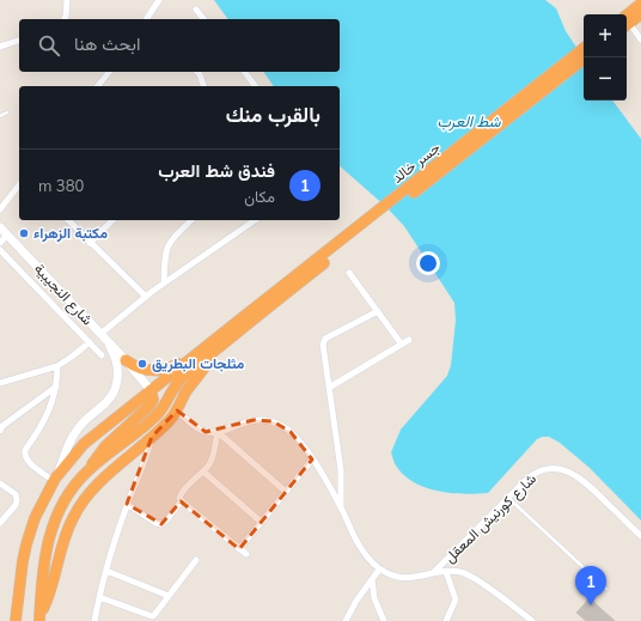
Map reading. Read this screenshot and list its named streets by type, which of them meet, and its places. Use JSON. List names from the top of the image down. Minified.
{"streets":{"highway":["جسر خالد"],"main road":["شارع النجيبية"],"street":["شارع كورنيش المعقل"]},"water":["شط العرب"],"places":["مكتبة الزهراء","مثلجات البطريق"],"page":{"map_buttons":["+","−"],"search":"ابحث هنا","heading":"بالقرب منك","list":[{"mark":"1","name":"فندق شط العرب","note":"مكان","value":"380 m"}],"pins":"1"}}
